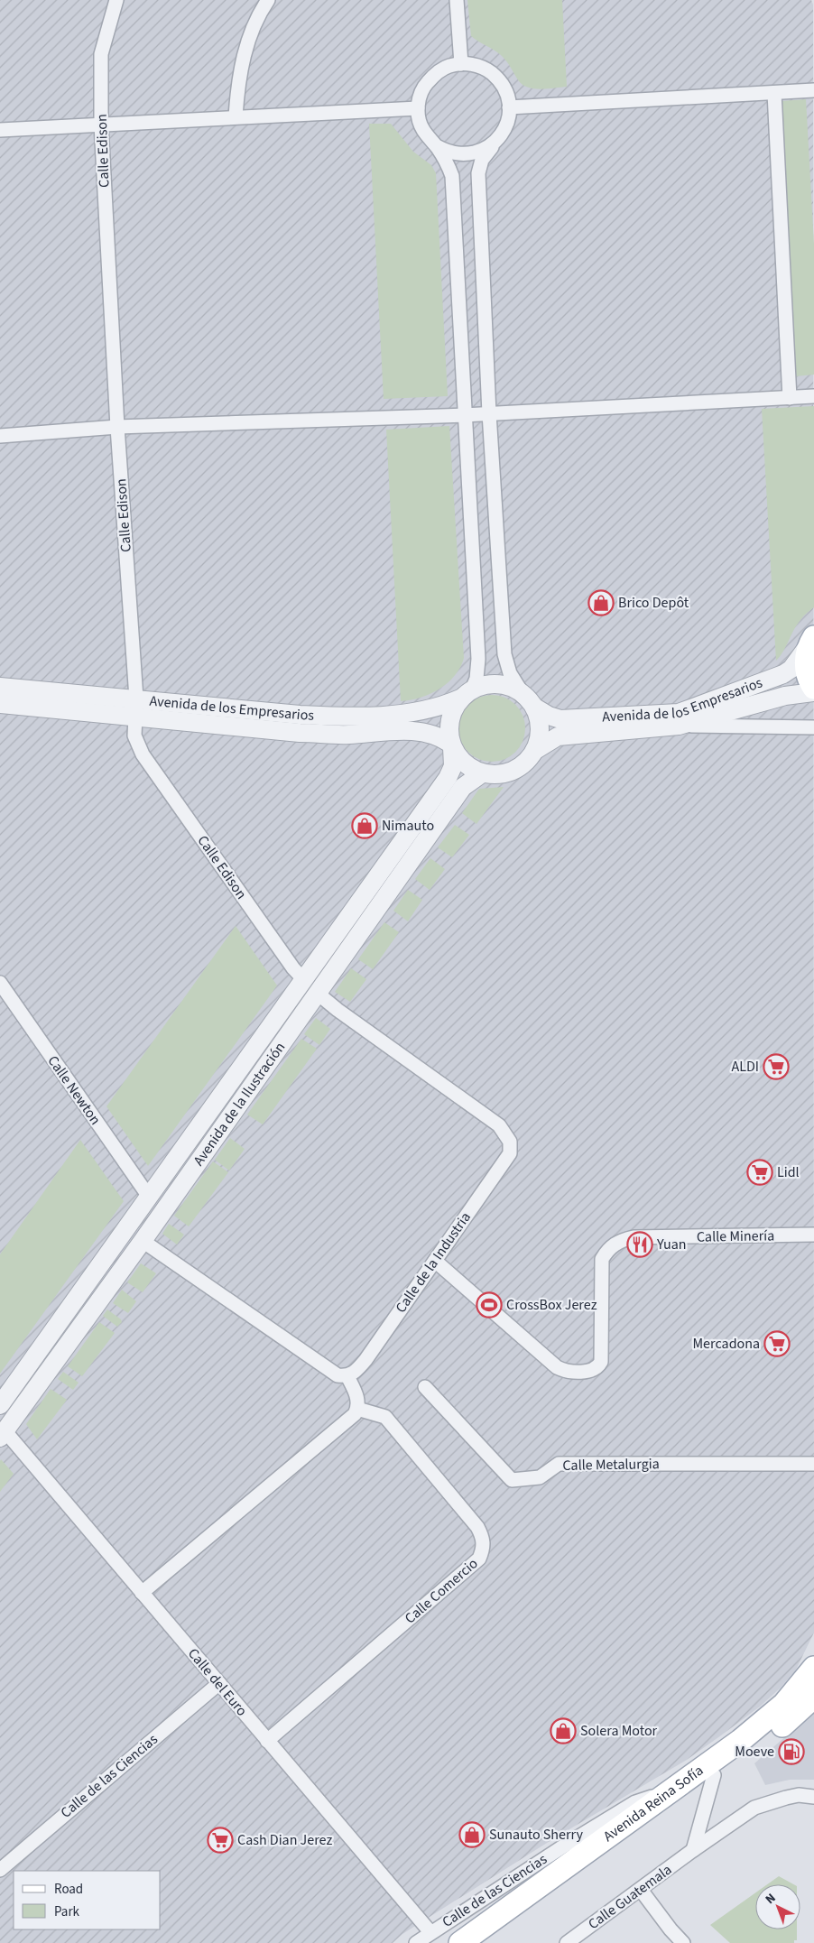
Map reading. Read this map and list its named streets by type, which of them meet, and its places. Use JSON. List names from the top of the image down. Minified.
{"streets":{"main road":["Avenida Reina Sofía"],"street":["Calle Edison","Avenida de los Empresarios","Calle Newton","Avenida de la Ilustración","Calle Minería","Calle de la Industria","Calle Metalurgia","Calle Comercio","Calle del Euro","Calle de las Ciencias","Calle Guatemala"]},"crossings":[["Calle Edison","Avenida de los Empresarios"],["Calle Edison","Avenida de la Ilustración"],["Calle Edison","Calle de la Industria"],["Avenida de los Empresarios","Avenida de la Ilustración"],["Calle Newton","Avenida de la Ilustración"],["Avenida de la Ilustración","Calle de la Industria"],["Avenida de la Ilustración","Calle del Euro"],["Calle Minería","Calle de la Industria"],["Calle Comercio","Calle del Euro"],["Calle del Euro","Calle de las Ciencias"],["Calle de las Ciencias","Avenida Reina Sofía"]],"places":{"shop":["Brico Depôt","Nimauto","Solera Motor","Sunauto Sherry"],"supermarket":["ALDI","Lidl","Mercadona","Cash Dian Jerez"],"restaurant":["Yuan"],"sports":["CrossBox Jerez"],"fuel station":["Moeve"]},"legend":["Road","Park"],"north":"top left"}
